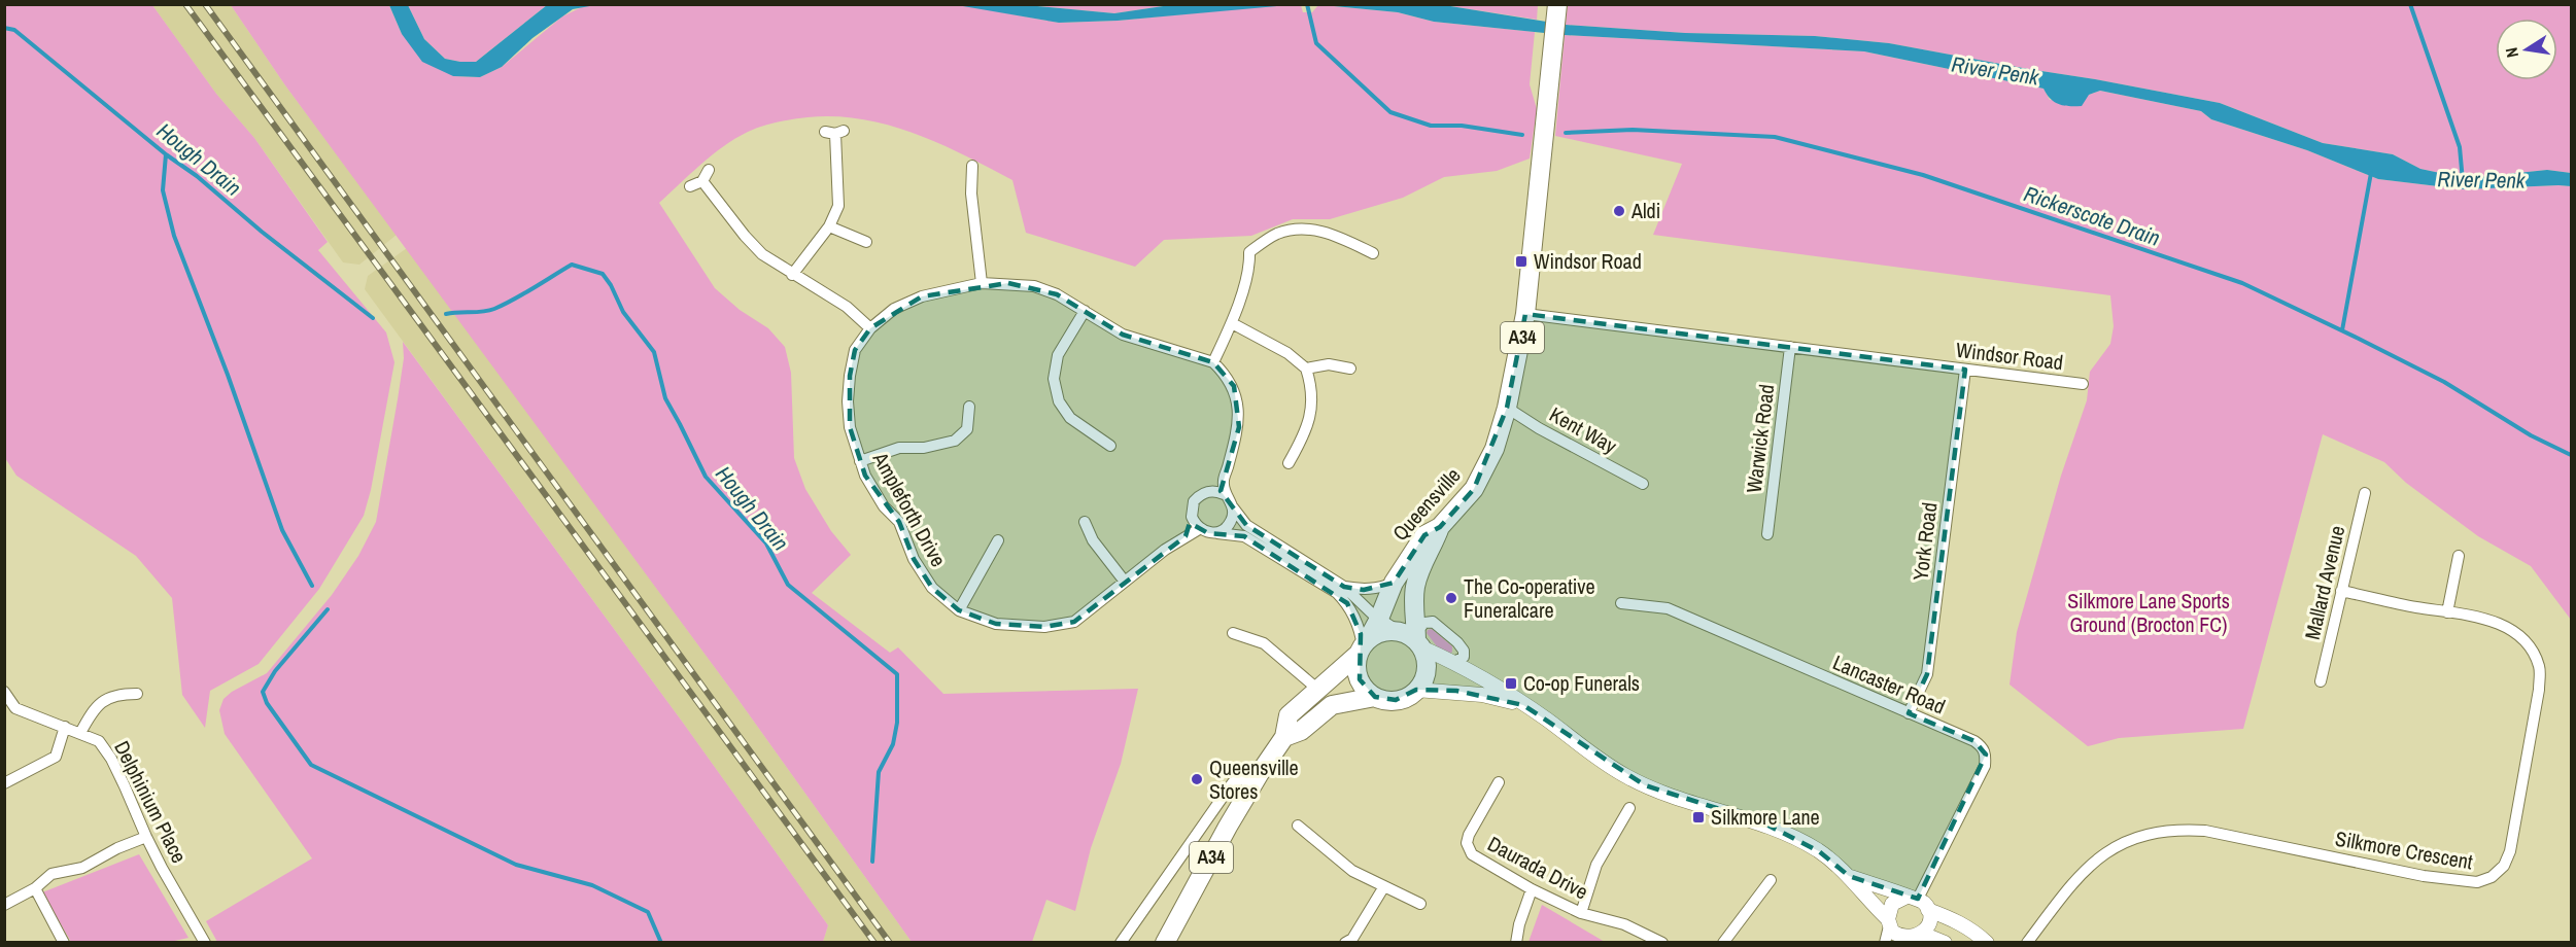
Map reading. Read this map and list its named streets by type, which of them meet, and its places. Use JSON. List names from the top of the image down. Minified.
{"streets":{"highway":["A34","Queensville"],"street":["Windsor Road","Kent Way","Warwick Road","Ampleforth Drive","York Road","Mallard Avenue","Lancaster Road","Delphinium Place","Silkmore Crescent","Daurada Drive"]},"crossings":[["A34","Queensville"],["Windsor Road","Warwick Road"],["Windsor Road","Queensville"],["Windsor Road","York Road"],["Kent Way","Queensville"],["York Road","Lancaster Road"],["Mallard Avenue","Silkmore Crescent"]],"water":["River Penk","Hough Drain","Rickerscote Drain"],"parks":["Silkmore Lane Sports Ground (Brocton FC)"],"places":{"other":["Aldi","The Co-operative Funeralcare","Queensville Stores"],"transit":["Windsor Road","Co-op Funerals","Silkmore Lane"]},"north":"left"}
